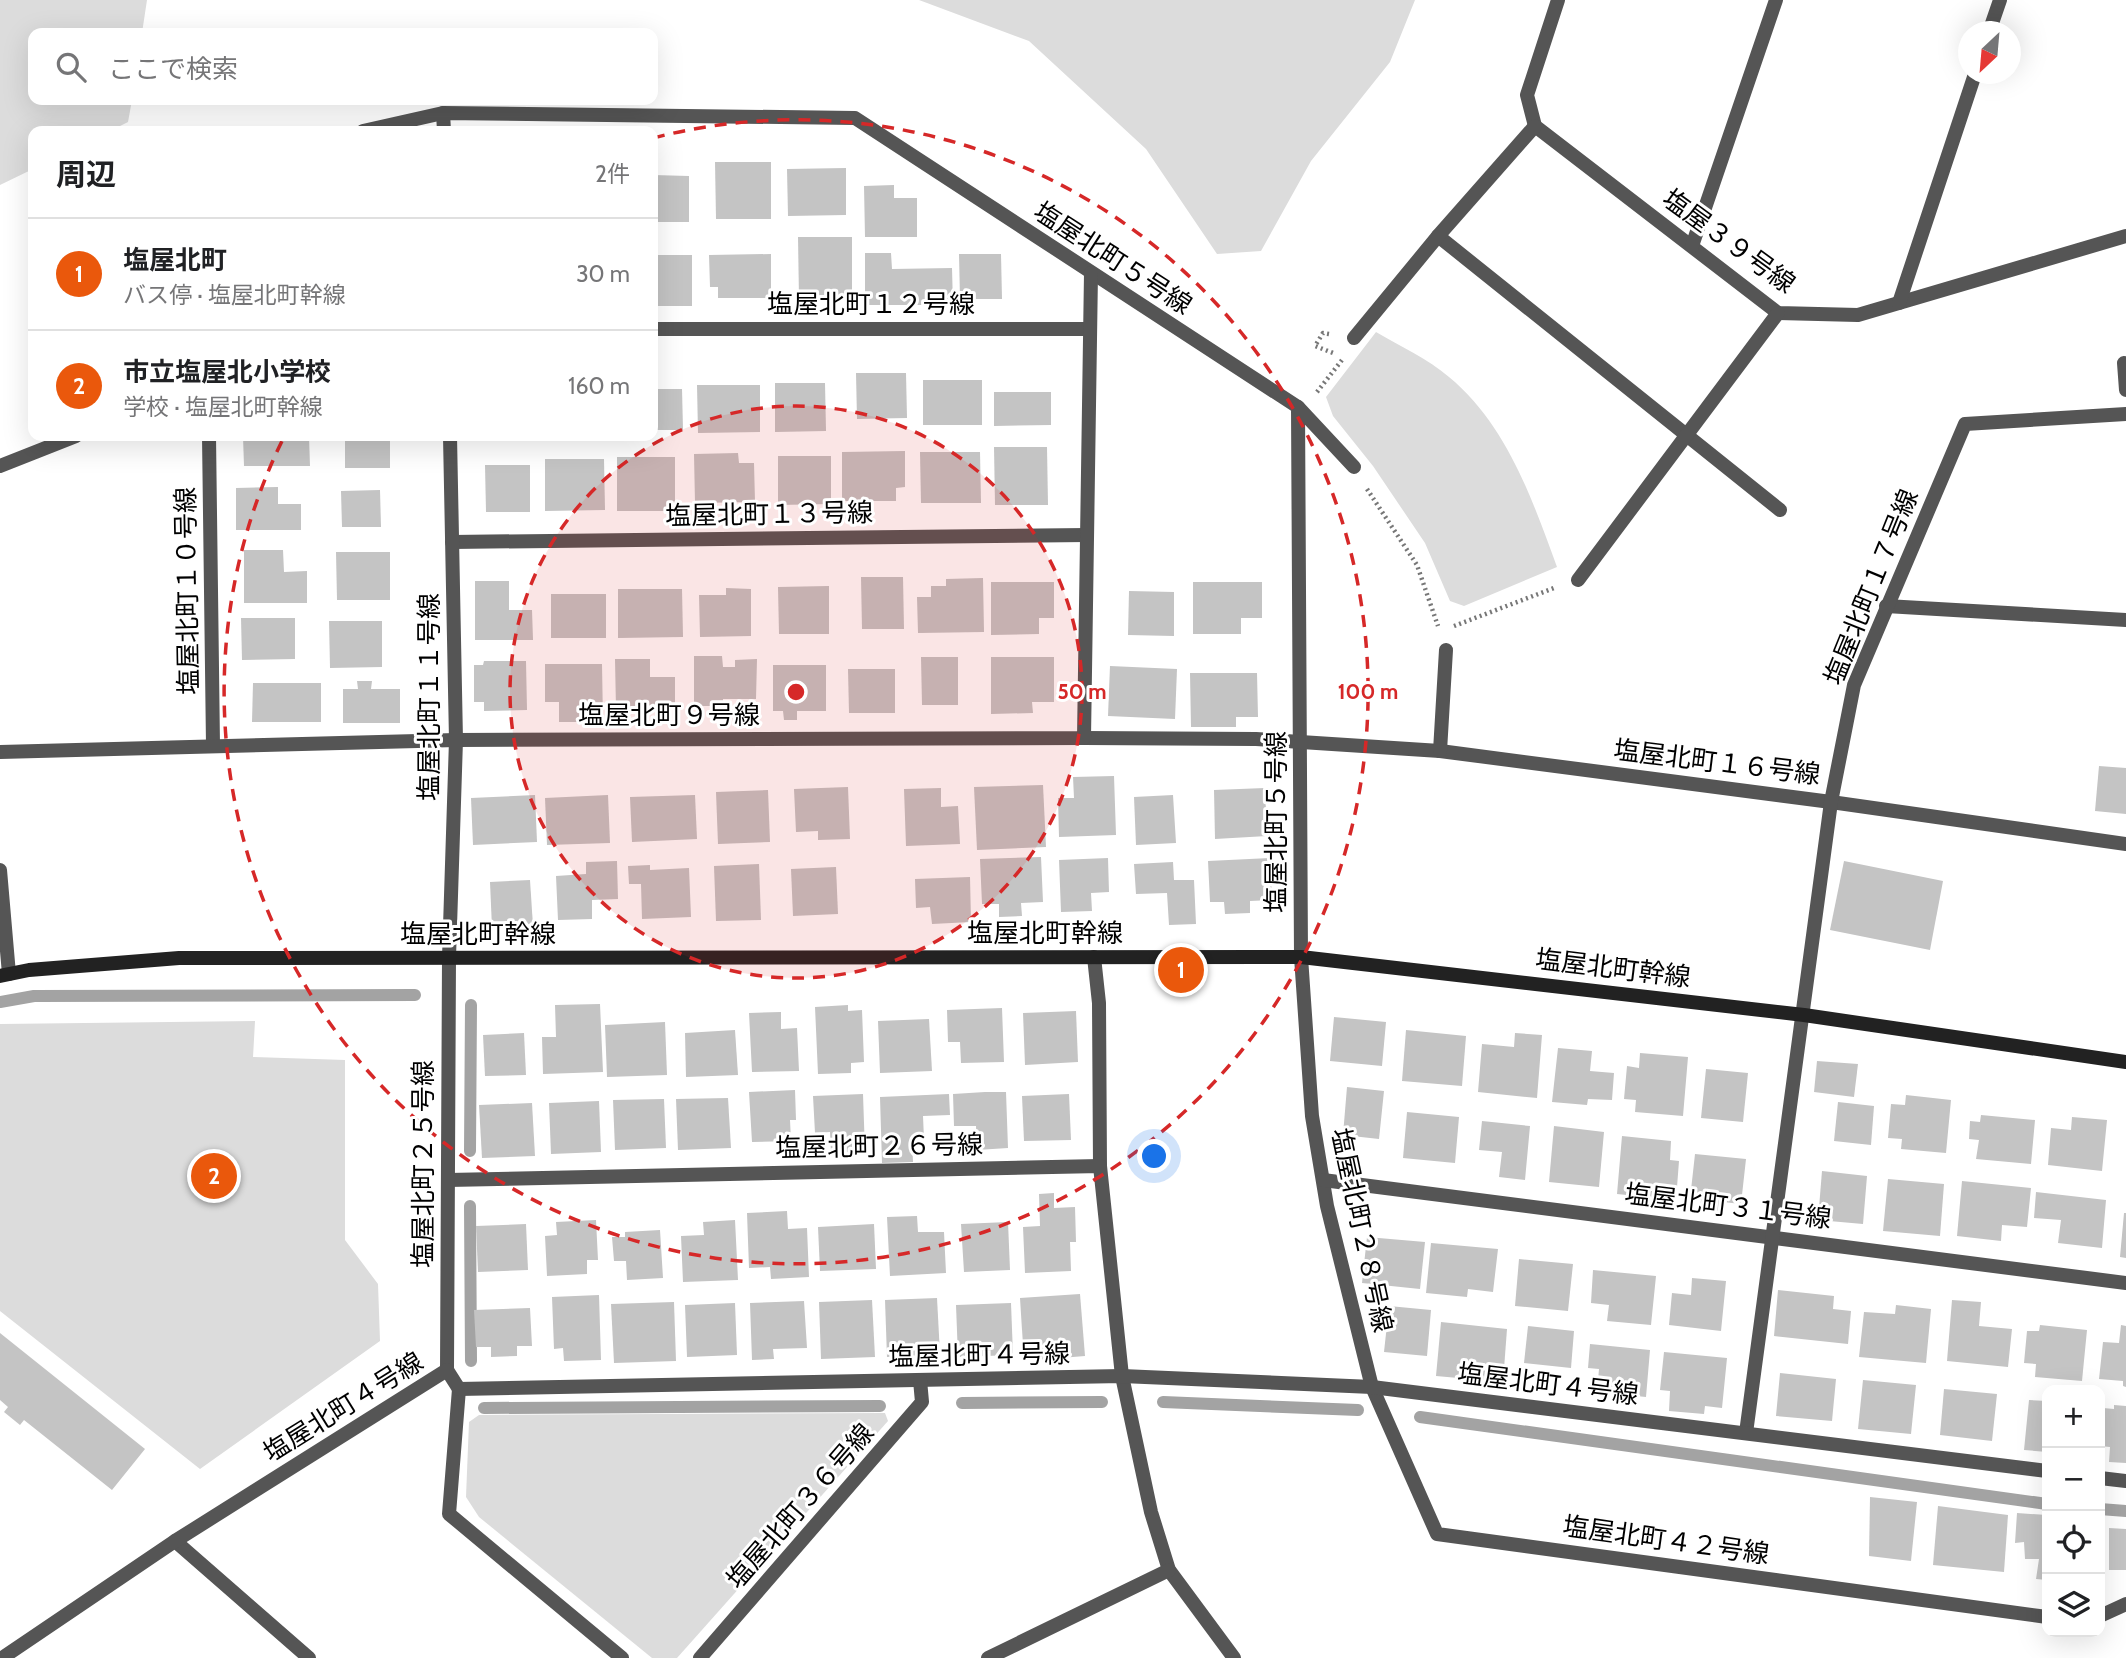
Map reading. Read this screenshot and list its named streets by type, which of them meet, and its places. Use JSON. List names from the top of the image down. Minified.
{"streets":{"street":["塩屋３９号線","塩屋北町５号線","塩屋北町１２号線","塩屋北町１３号線","塩屋北町１７号線","塩屋北町１０号線","塩屋北町１１号線","塩屋北町９号線","塩屋北町１６号線","塩屋北町幹線","塩屋北町２６号線","塩屋北町２５号線","塩屋北町３１号線","塩屋北町２８号線","塩屋北町４号線","塩屋北町３６号線","塩屋北町４２号線"]},"crossings":[["塩屋北町５号線","塩屋北町９号線"],["塩屋北町５号線","塩屋北町１６号線"],["塩屋北町５号線","塩屋北町幹線"],["塩屋北町５号線","塩屋北町２８号線"],["塩屋北町１３号線","塩屋北町１１号線"],["塩屋北町１７号線","塩屋北町１６号線"],["塩屋北町１７号線","塩屋北町幹線"],["塩屋北町１７号線","塩屋北町３１号線"],["塩屋北町１７号線","塩屋北町４号線"],["塩屋北町１０号線","塩屋北町９号線"],["塩屋北町１１号線","塩屋北町９号線"],["塩屋北町１１号線","塩屋北町幹線"],["塩屋北町１１号線","塩屋北町２５号線"],["塩屋北町９号線","塩屋北町１６号線"],["塩屋北町幹線","塩屋北町２５号線"],["塩屋北町幹線","塩屋北町２８号線"],["塩屋北町２６号線","塩屋北町２５号線"],["塩屋北町２５号線","塩屋北町４号線"],["塩屋北町３１号線","塩屋北町２８号線"],["塩屋北町２８号線","塩屋北町４号線"],["塩屋北町２８号線","塩屋北町４２号線"],["塩屋北町４号線","塩屋北町３６号線"],["塩屋北町４号線","塩屋北町４２号線"]],"north":"bottom left","page":{"search":"ここで検索","heading":["周辺","2件"],"list":[{"mark":"1","name":"塩屋北町","note":"バス停 · 塩屋北町幹線","value":"30 m"},{"mark":"2","name":"市立塩屋北小学校","note":"学校 · 塩屋北町幹線","value":"160 m"}],"pins":["1","2"],"map_buttons":["+","−"]},"rings":["50 m","100 m"]}
